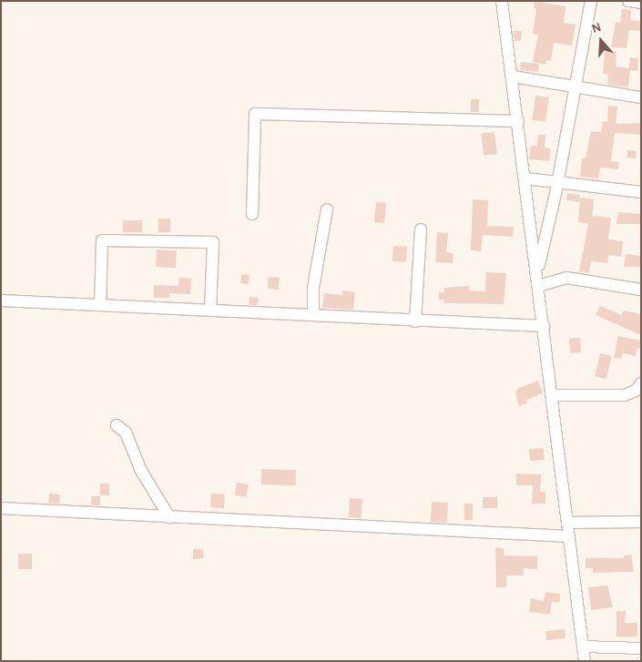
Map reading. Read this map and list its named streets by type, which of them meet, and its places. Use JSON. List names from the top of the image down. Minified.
{"north":"top"}
